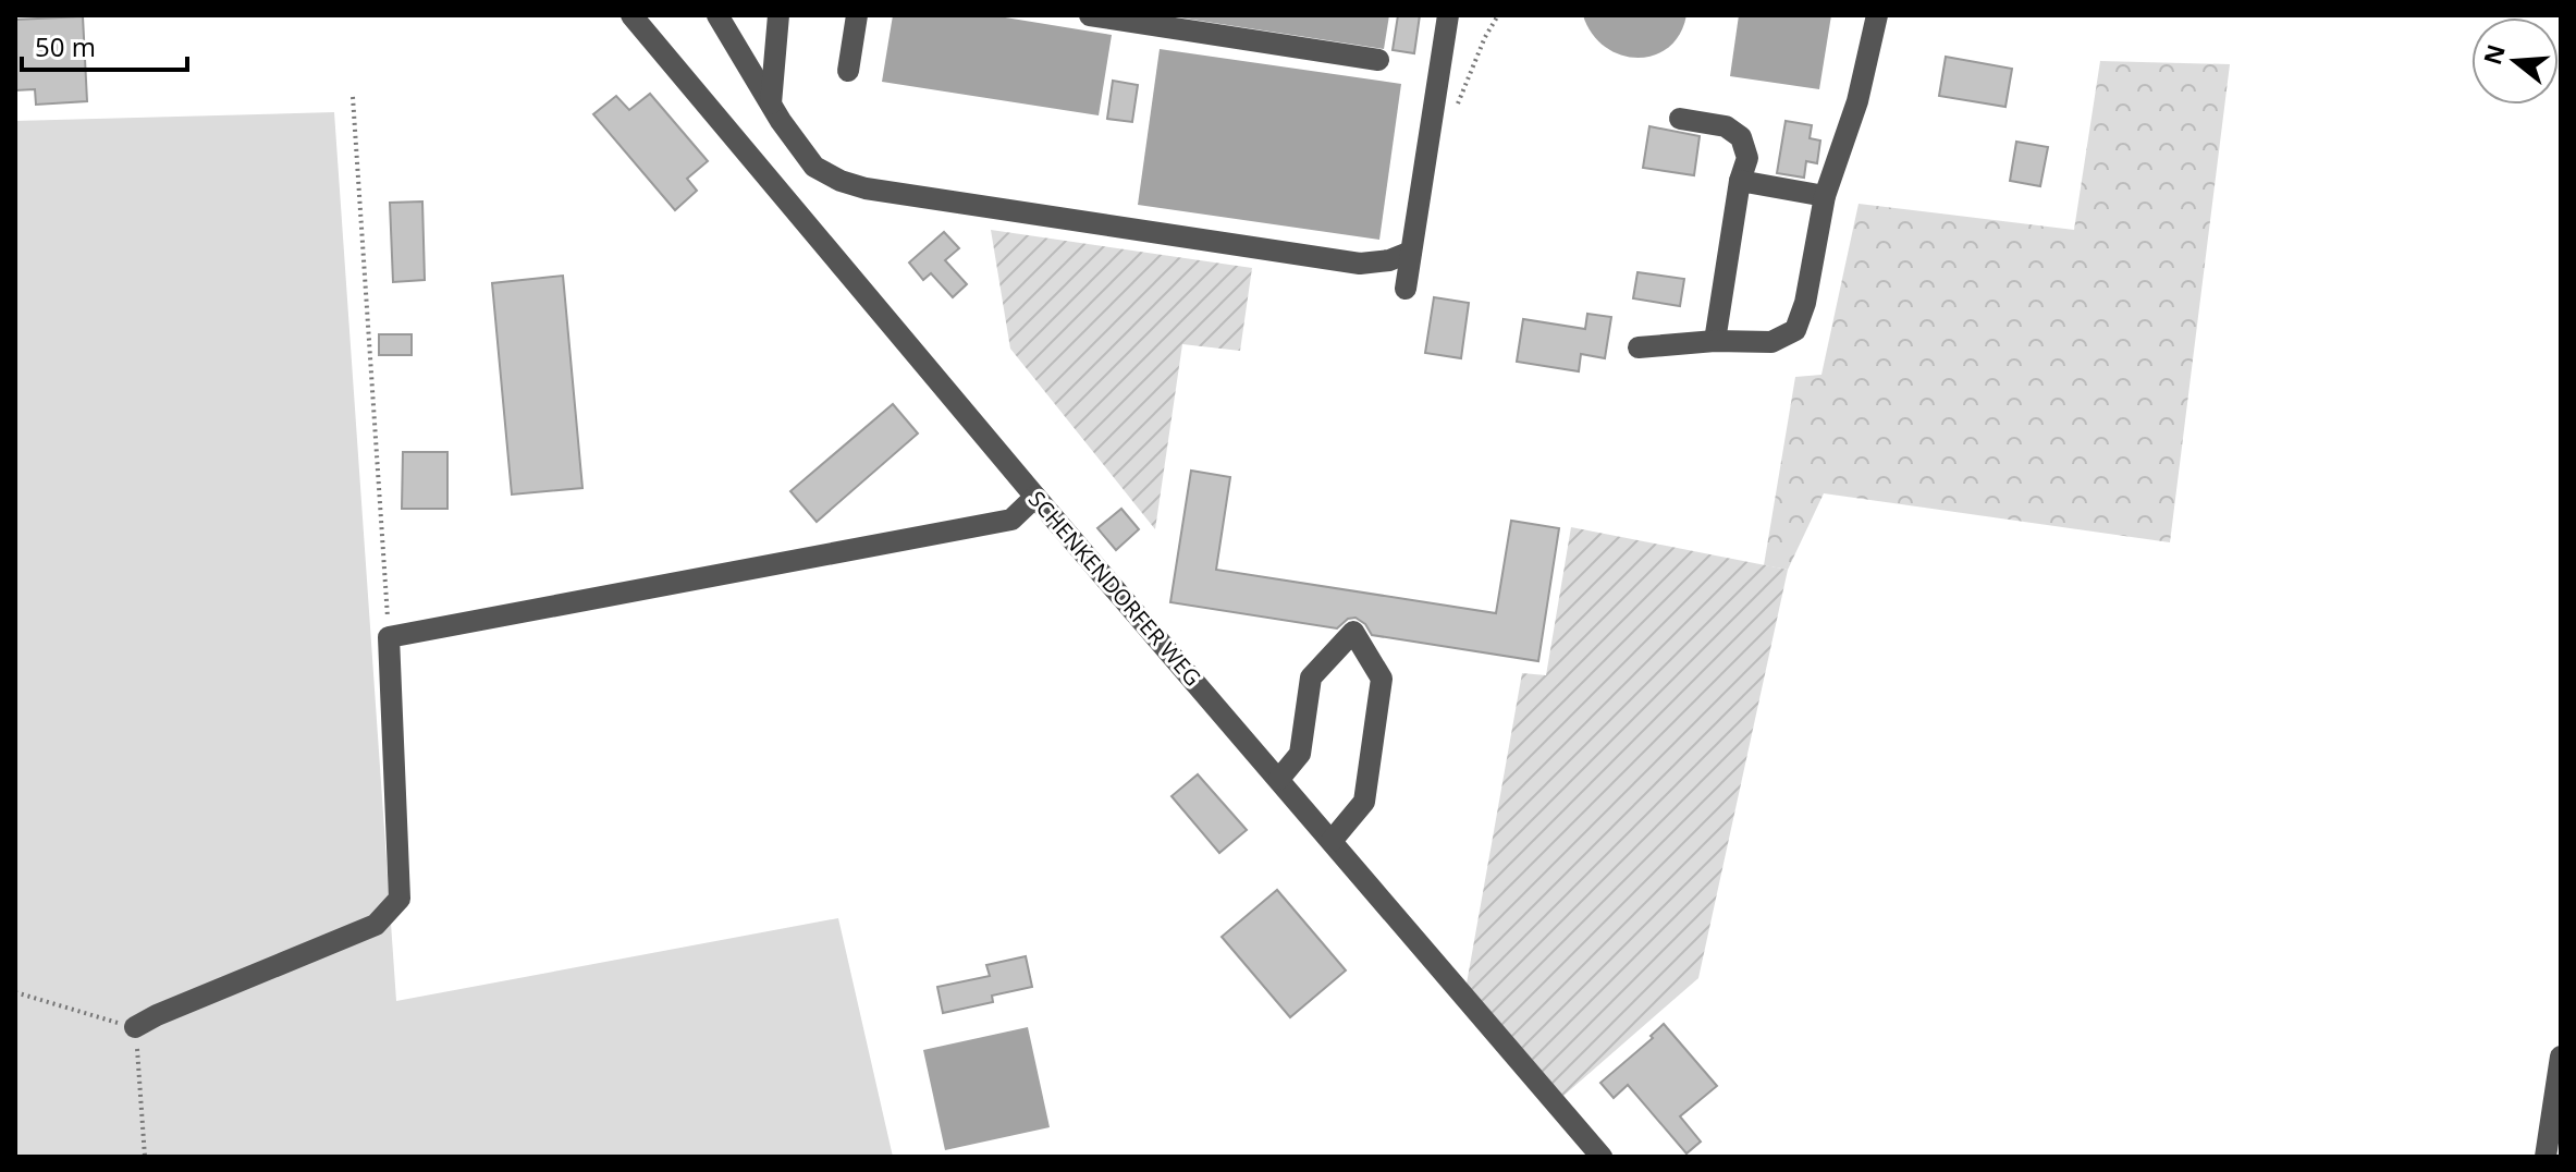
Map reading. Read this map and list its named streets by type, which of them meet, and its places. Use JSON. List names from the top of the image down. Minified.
{"streets":{"street":["SCHENKENDORFER WEG"]},"scale_bar":"50 m","north":"left"}
